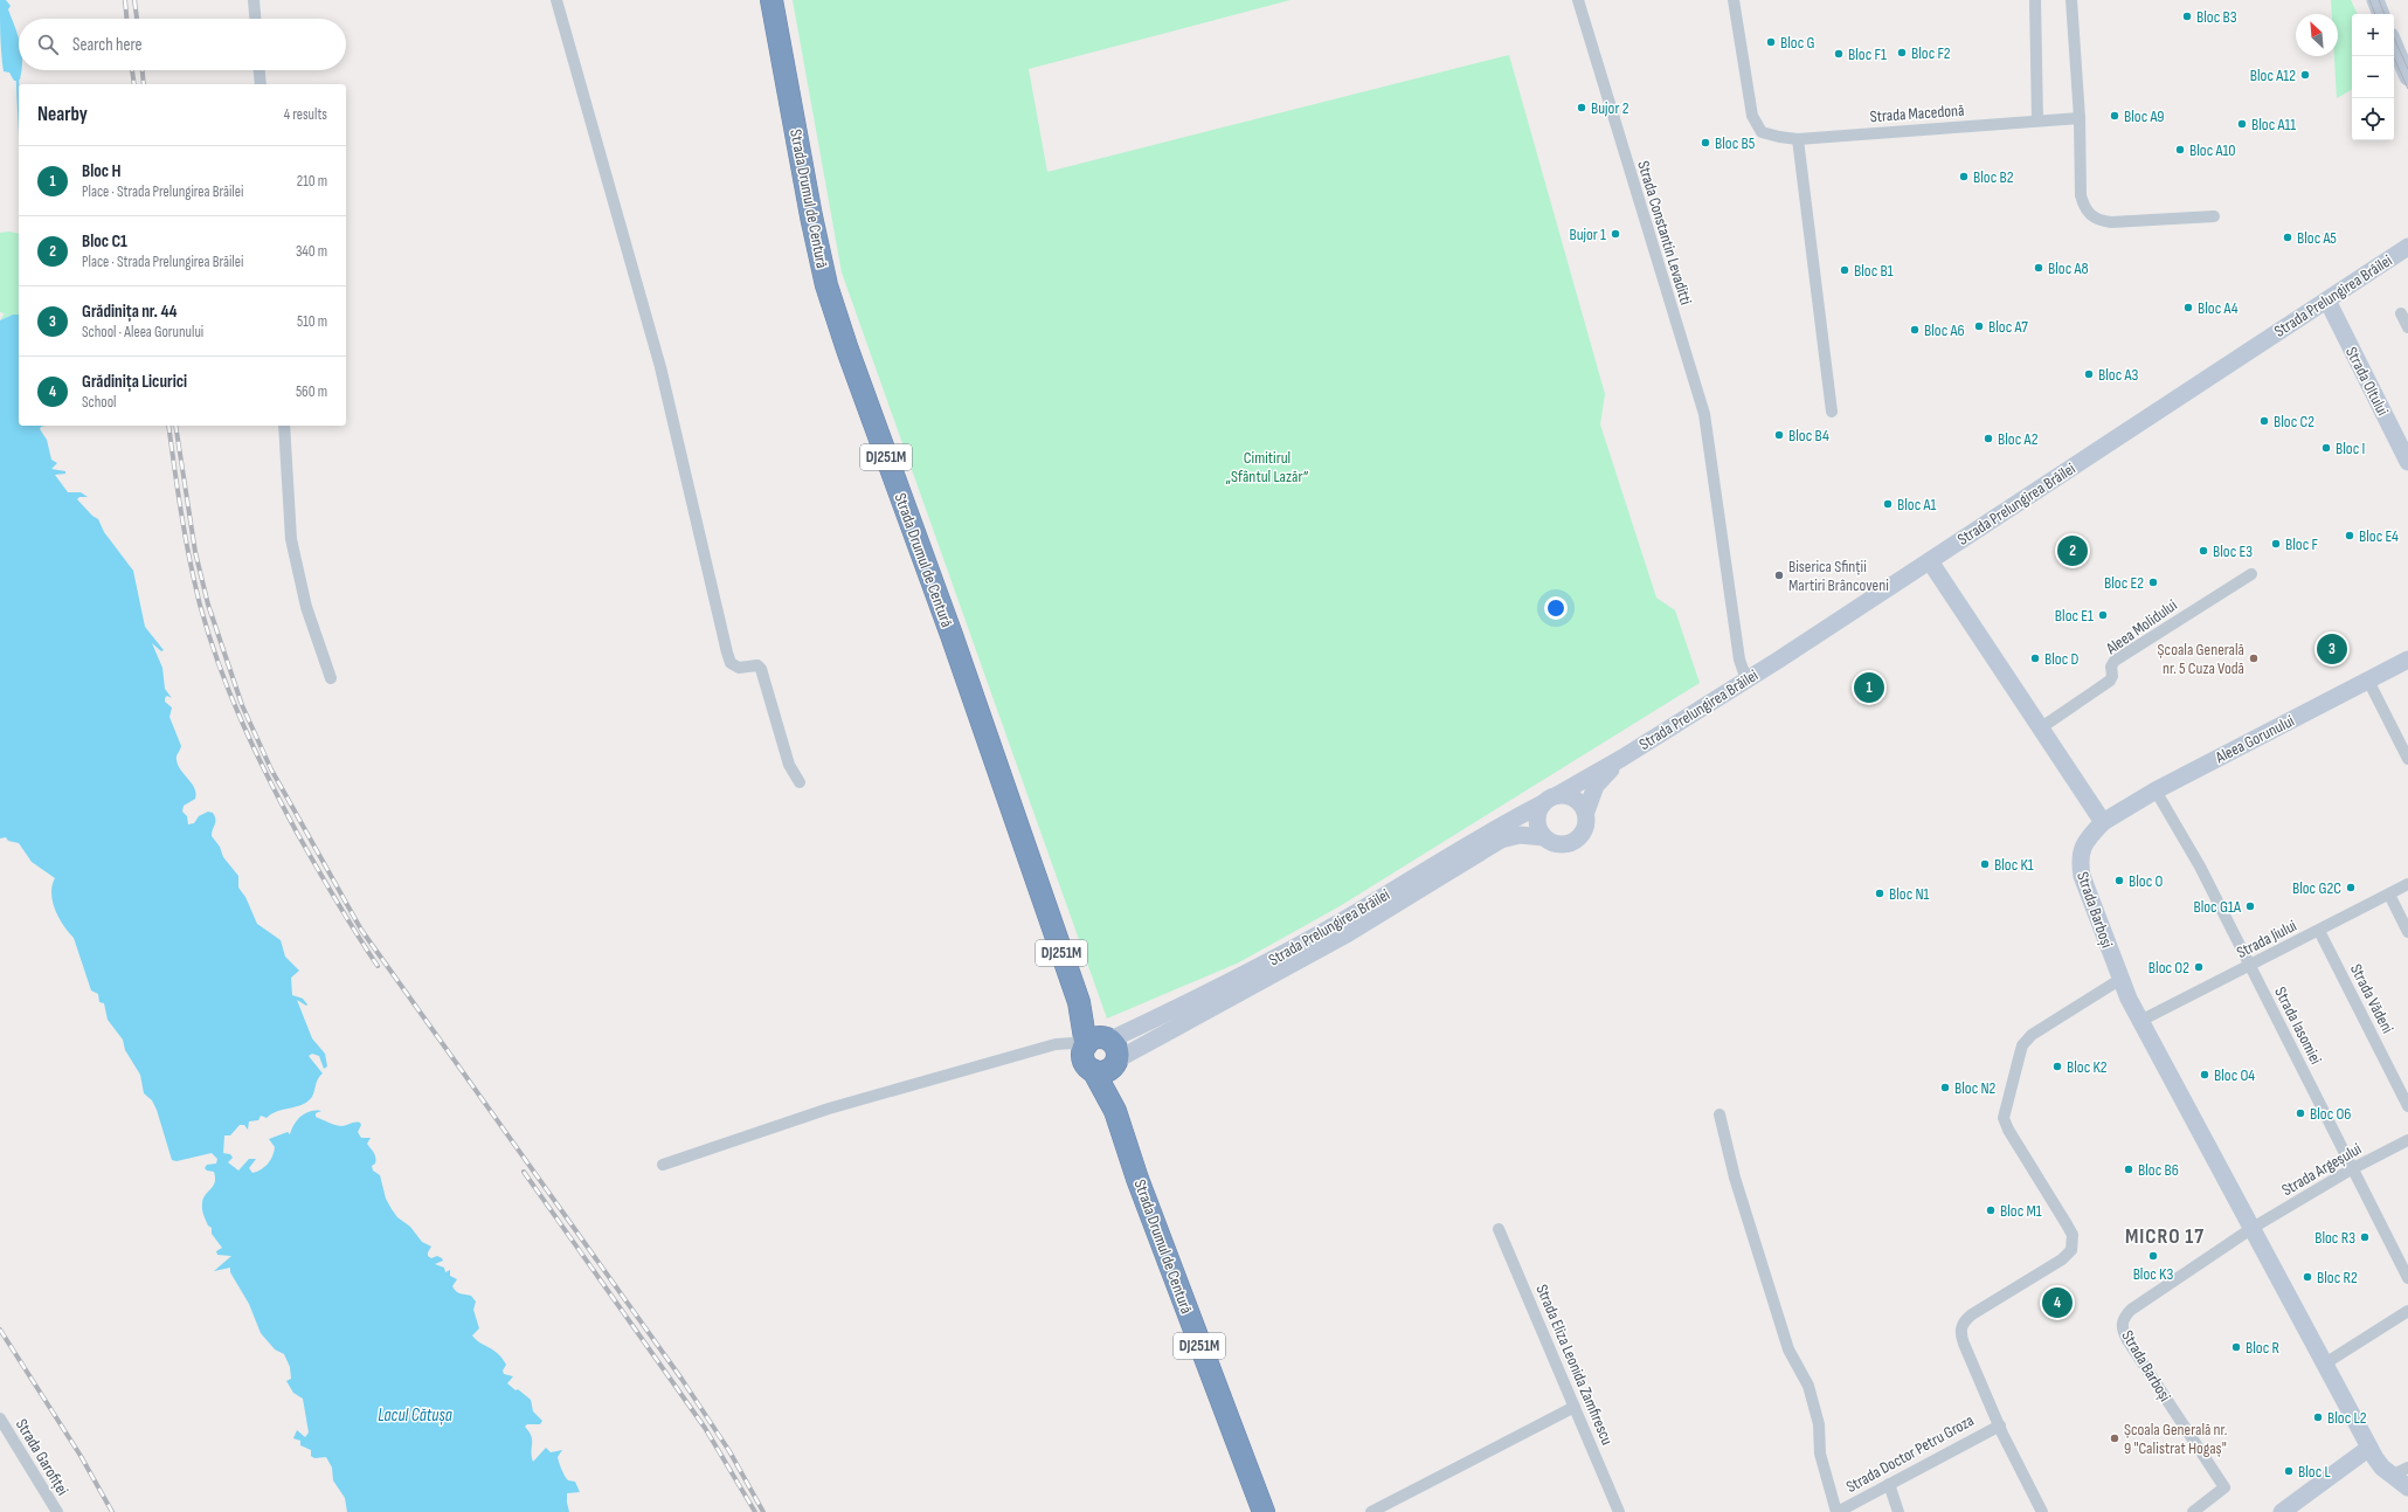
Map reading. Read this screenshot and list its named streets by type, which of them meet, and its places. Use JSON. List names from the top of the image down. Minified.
{"streets":{"highway":["Strada Drumul de Centură","DJ251M"],"main road":["Strada Prelungirea Brăilei","Strada Oltului","Aleea Gorunului","Strada Barboși"],"street":["Strada Macedonă","Strada Constantin Levaditti","Aleea Molidului","Strada Jiului","Strada Vădeni","Strada Iasomiei","Strada Argeșului","Strada Eliza Leonida Zamfirescu","Strada Doctor Petru Groza","Strada Garofiței"]},"crossings":[["Strada Drumul de Centură","Strada Prelungirea Brăilei"],["Strada Constantin Levaditti","Strada Prelungirea Brăilei"],["Strada Prelungirea Brăilei","Strada Oltului"],["Aleea Gorunului","Strada Barboși"],["Aleea Gorunului","Strada Iasomiei"],["Strada Barboși","Strada Jiului"],["Strada Barboși","Strada Argeșului"],["Strada Barboși","Strada Doctor Petru Groza"],["Strada Jiului","Strada Vădeni"],["Strada Jiului","Strada Iasomiei"],["Strada Iasomiei","Strada Argeșului"]],"districts":["MICRO 17"],"water":["Lacul Cătușa"],"parks":["Cimitirul „Sfântul Lazăr”"],"places":["Bloc B3","Bloc G","Bloc F2","Bloc F1","Bloc A12","Bujor 2","Bloc A9","Bloc A11","Bloc B5","Bloc A10","Bloc B2","Bujor 1","Bloc A5","Bloc A8","Bloc B1","Bloc A4","Bloc A7","Bloc A6","Bloc A3","Bloc C2","Bloc B4","Bloc A2","Bloc I","Bloc A1","Bloc E4","Bloc F","Bloc E3","Biserica Sfinții Martiri Brâncoveni","Bloc E2","Bloc E1","Bloc D","Școala Generală nr. 5 Cuza Vodă","Bloc K1","Bloc O","Bloc G2C","Bloc N1","Bloc G1A","Bloc O2","Bloc K2","Bloc O4","Bloc N2","Bloc O6","Bloc B6","Bloc M1","Bloc R3","Bloc K3","Bloc R2","Bloc R","Bloc L2","Școala Generală nr. 9 \"Calistrat Hogaș\"","Bloc L"],"north":"top left","page":{"map_buttons":["+","−"],"search":"Search here","heading":["Nearby","4 results"],"list":[{"mark":"1","name":"Bloc H","note":"Place · Strada Prelungirea Brăilei","value":"210 m"},{"mark":"2","name":"Bloc C1","note":"Place · Strada Prelungirea Brăilei","value":"340 m"},{"mark":"3","name":"Grădinița nr. 44","note":"School · Aleea Gorunului","value":"510 m"},{"mark":"4","name":"Grădinița Licurici","note":"School","value":"560 m"}],"pins":["2","3","1","4"]}}
